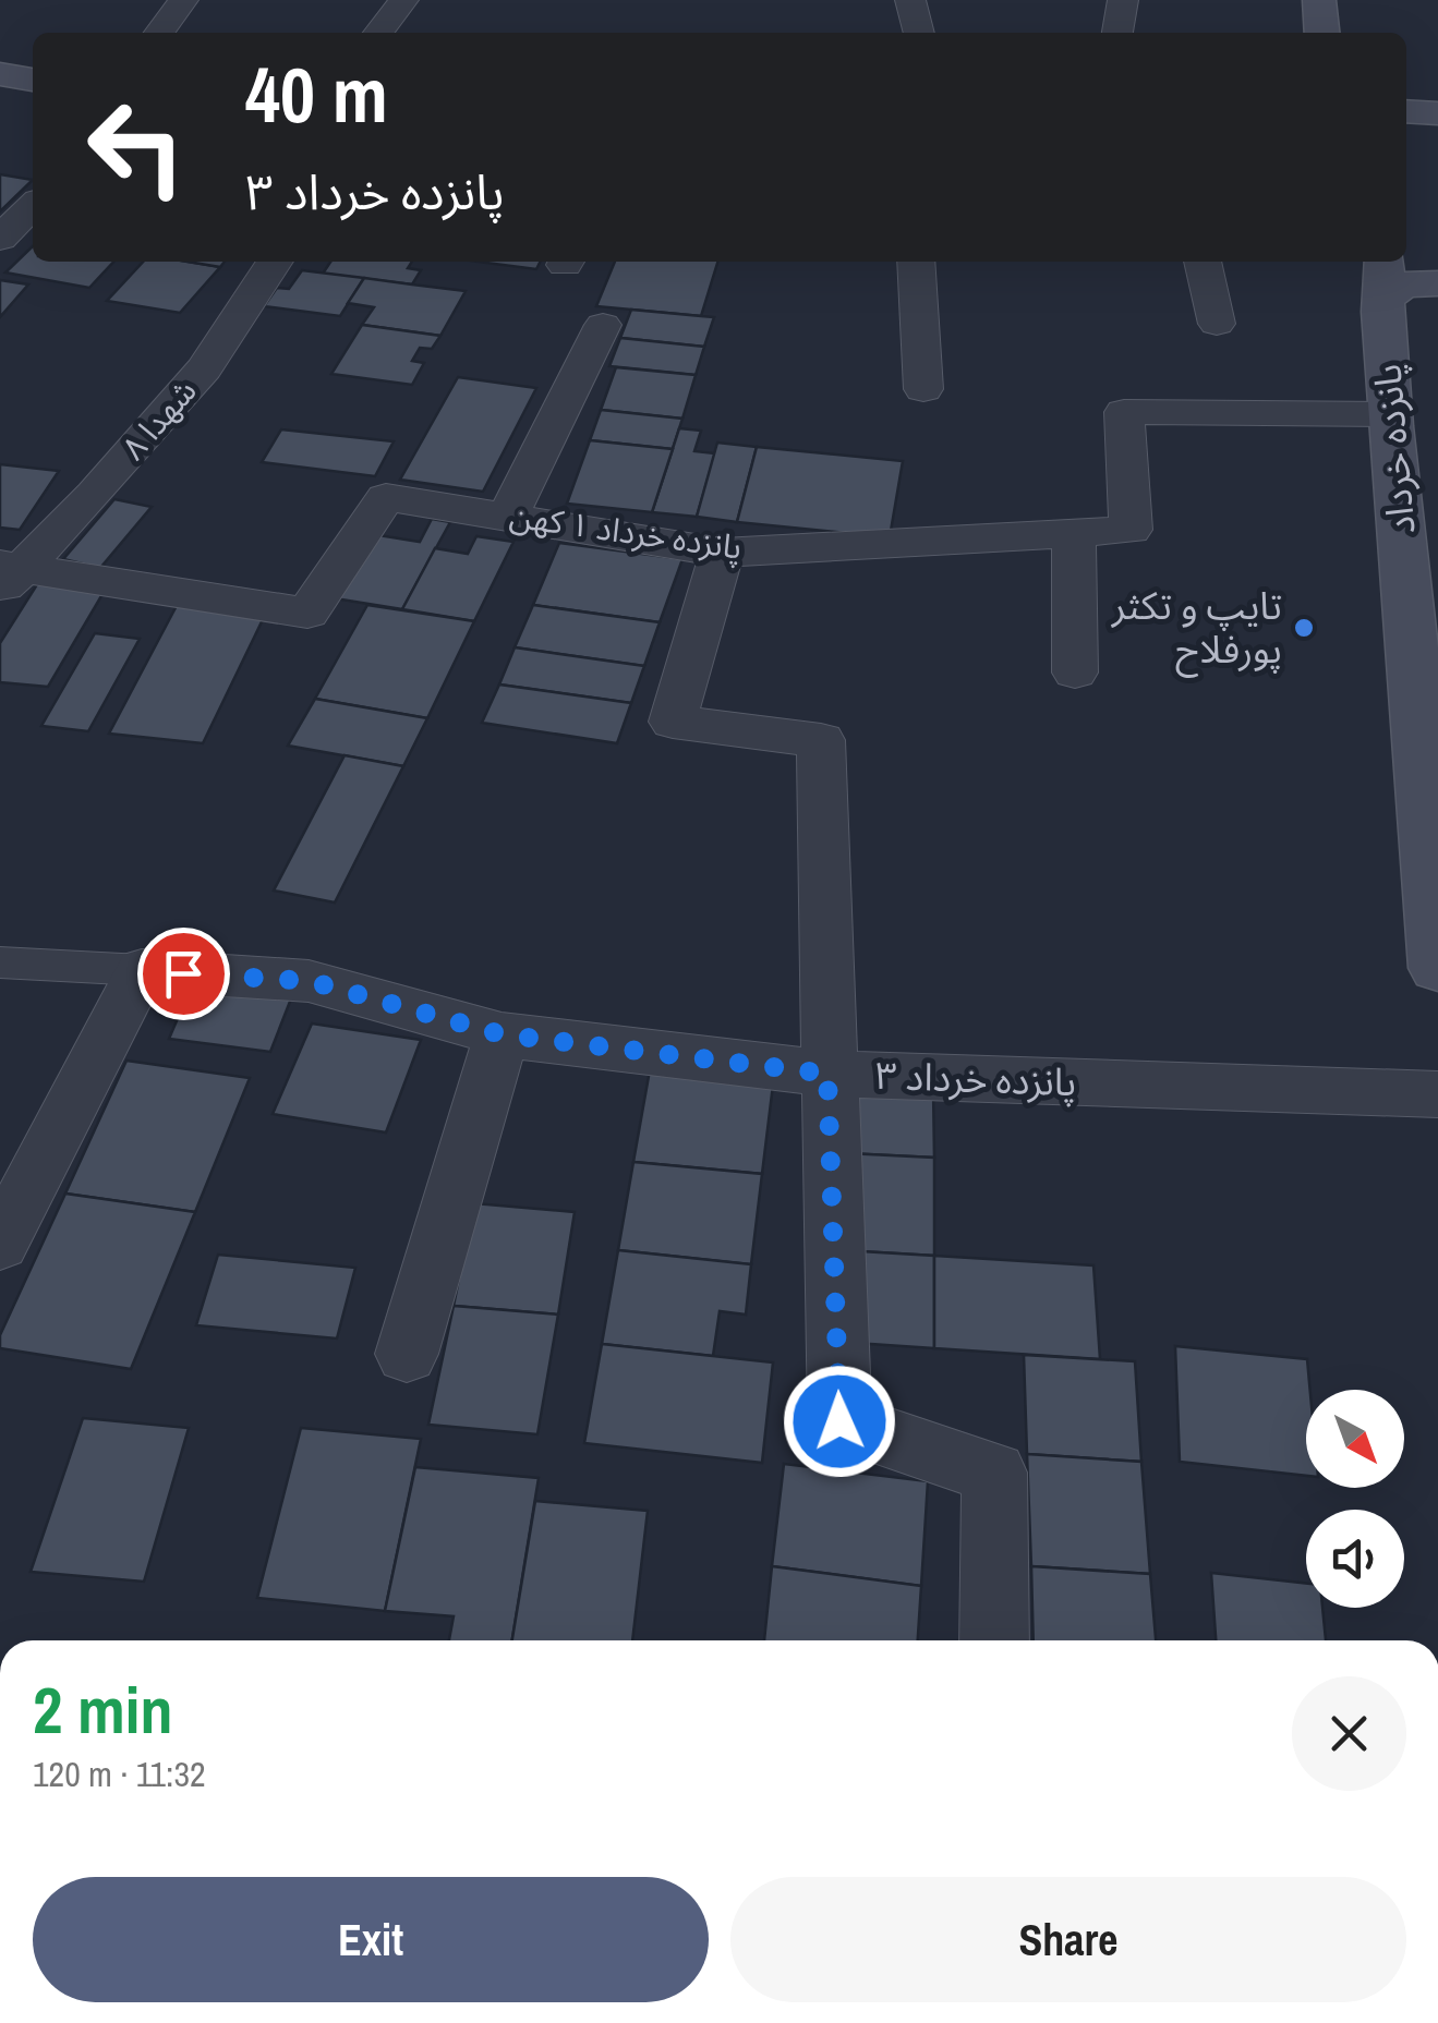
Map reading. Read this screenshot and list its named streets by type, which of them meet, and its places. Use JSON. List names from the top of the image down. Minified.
{"streets":{"main road":["پانزده خرداد"],"street":["شهدا ۸","پانزده خرداد ۱ کهن","پانزده خرداد ۳"]},"crossings":[["شهدا ۸","پانزده خرداد ۱ کهن"],["پانزده خرداد","پانزده خرداد ۱ کهن"]],"places":["تایپ و تکثر پورفلاح"],"north":"bottom right","page":{"turn":["40 m","پانزده خرداد ۳"],"heading":["2 min","120 m · 11:32"],"buttons":["Exit","Share"]}}
